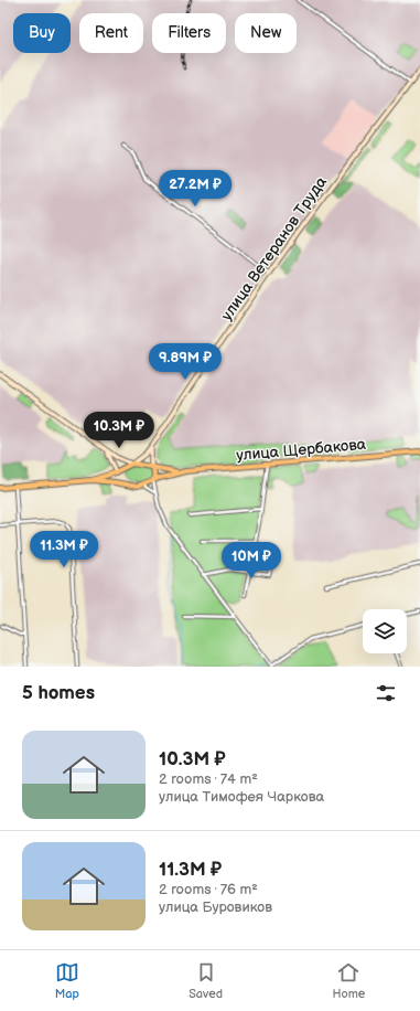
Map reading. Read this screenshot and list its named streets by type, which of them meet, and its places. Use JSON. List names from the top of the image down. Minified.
{"streets":{"main road":["улица Ветеранов Труда","улица Щербакова"]},"page":{"chip":["Buy","Rent","Filters","New"],"price":["27.2M ₽","9.89M ₽","10.3M ₽","11.3M ₽","10M ₽"],"heading":"5 homes","list":[{"name":"10.3M ₽","note":"2 rooms · 74 m² · улица Тимофея Чаркова"},{"name":"11.3M ₽","note":"2 rooms · 76 m² · улица Буровиков"}],"tabs":["Map","Saved","Home"]}}
